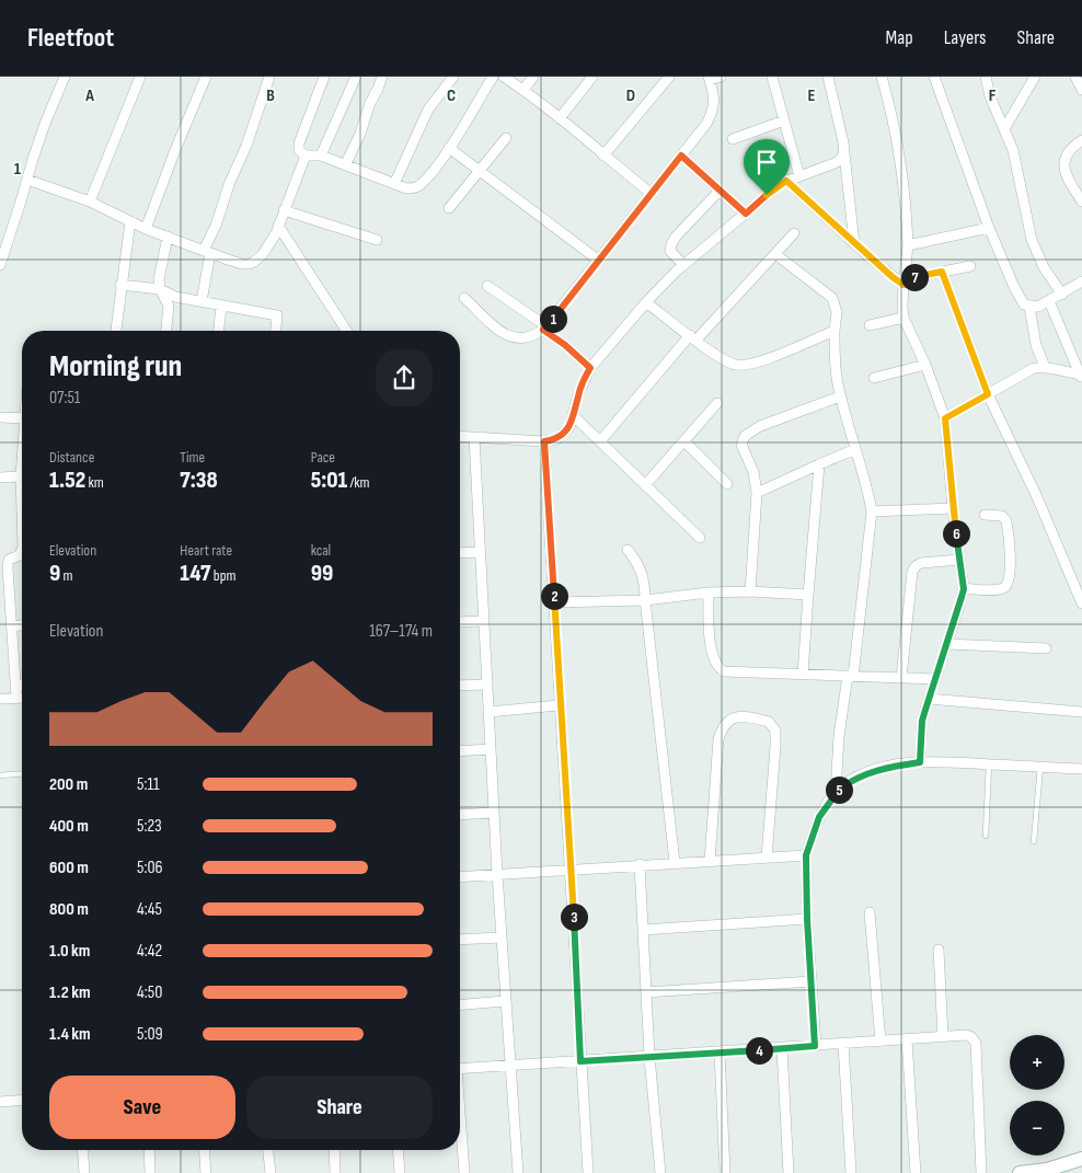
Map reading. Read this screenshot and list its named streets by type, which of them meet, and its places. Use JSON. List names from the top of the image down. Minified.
{"page":{"header":"Fleetfoot","nav":["Map","Layers","Share"],"pins":["7","1","6","2","5","3","4"],"heading":["Morning run","07:51"],"stats":[["Distance","1.52 km"],["Time","7:38"],["Pace","5:01 /km"],["Elevation","9 m"],["Heart rate","147 bpm"],["kcal","99"]],"chart":["Elevation","167–174 m"],"list":[{"name":"200 m","note":"5:11"},{"name":"400 m","note":"5:23"},{"name":"600 m","note":"5:06"},{"name":"800 m","note":"4:45"},{"name":"1.0 km","note":"4:42"},{"name":"1.2 km","note":"4:50"},{"name":"1.4 km","note":"5:09"}],"map_buttons":["+","−"],"buttons":["Save","Share"]},"grid":{"columns":["A","B","C","D","E","F"],"rows":["1"]}}
